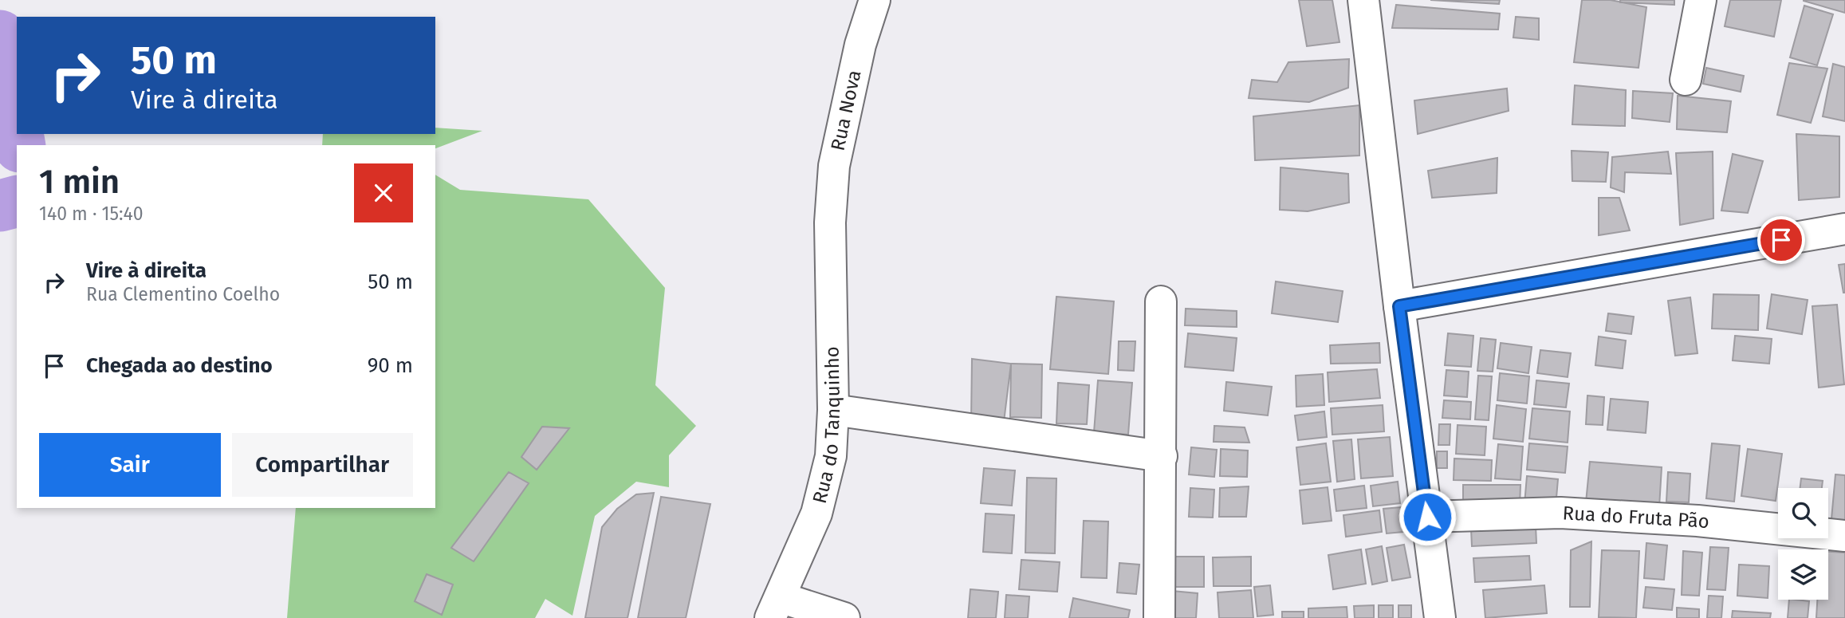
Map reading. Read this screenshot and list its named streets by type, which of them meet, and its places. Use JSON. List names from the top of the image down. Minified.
{"streets":{"street":["Rua Nova","Rua do Tanquinho","Rua do Fruta Pão"]},"crossings":[["Rua Nova","Rua do Tanquinho"]],"page":{"turn":["50 m","Vire à direita"],"heading":["1 min","140 m · 15:40"],"list":[{"name":"Vire à direita","note":"Rua Clementino Coelho","value":"50 m"},{"name":"Chegada ao destino","value":"90 m"}],"buttons":["Sair","Compartilhar"]}}
